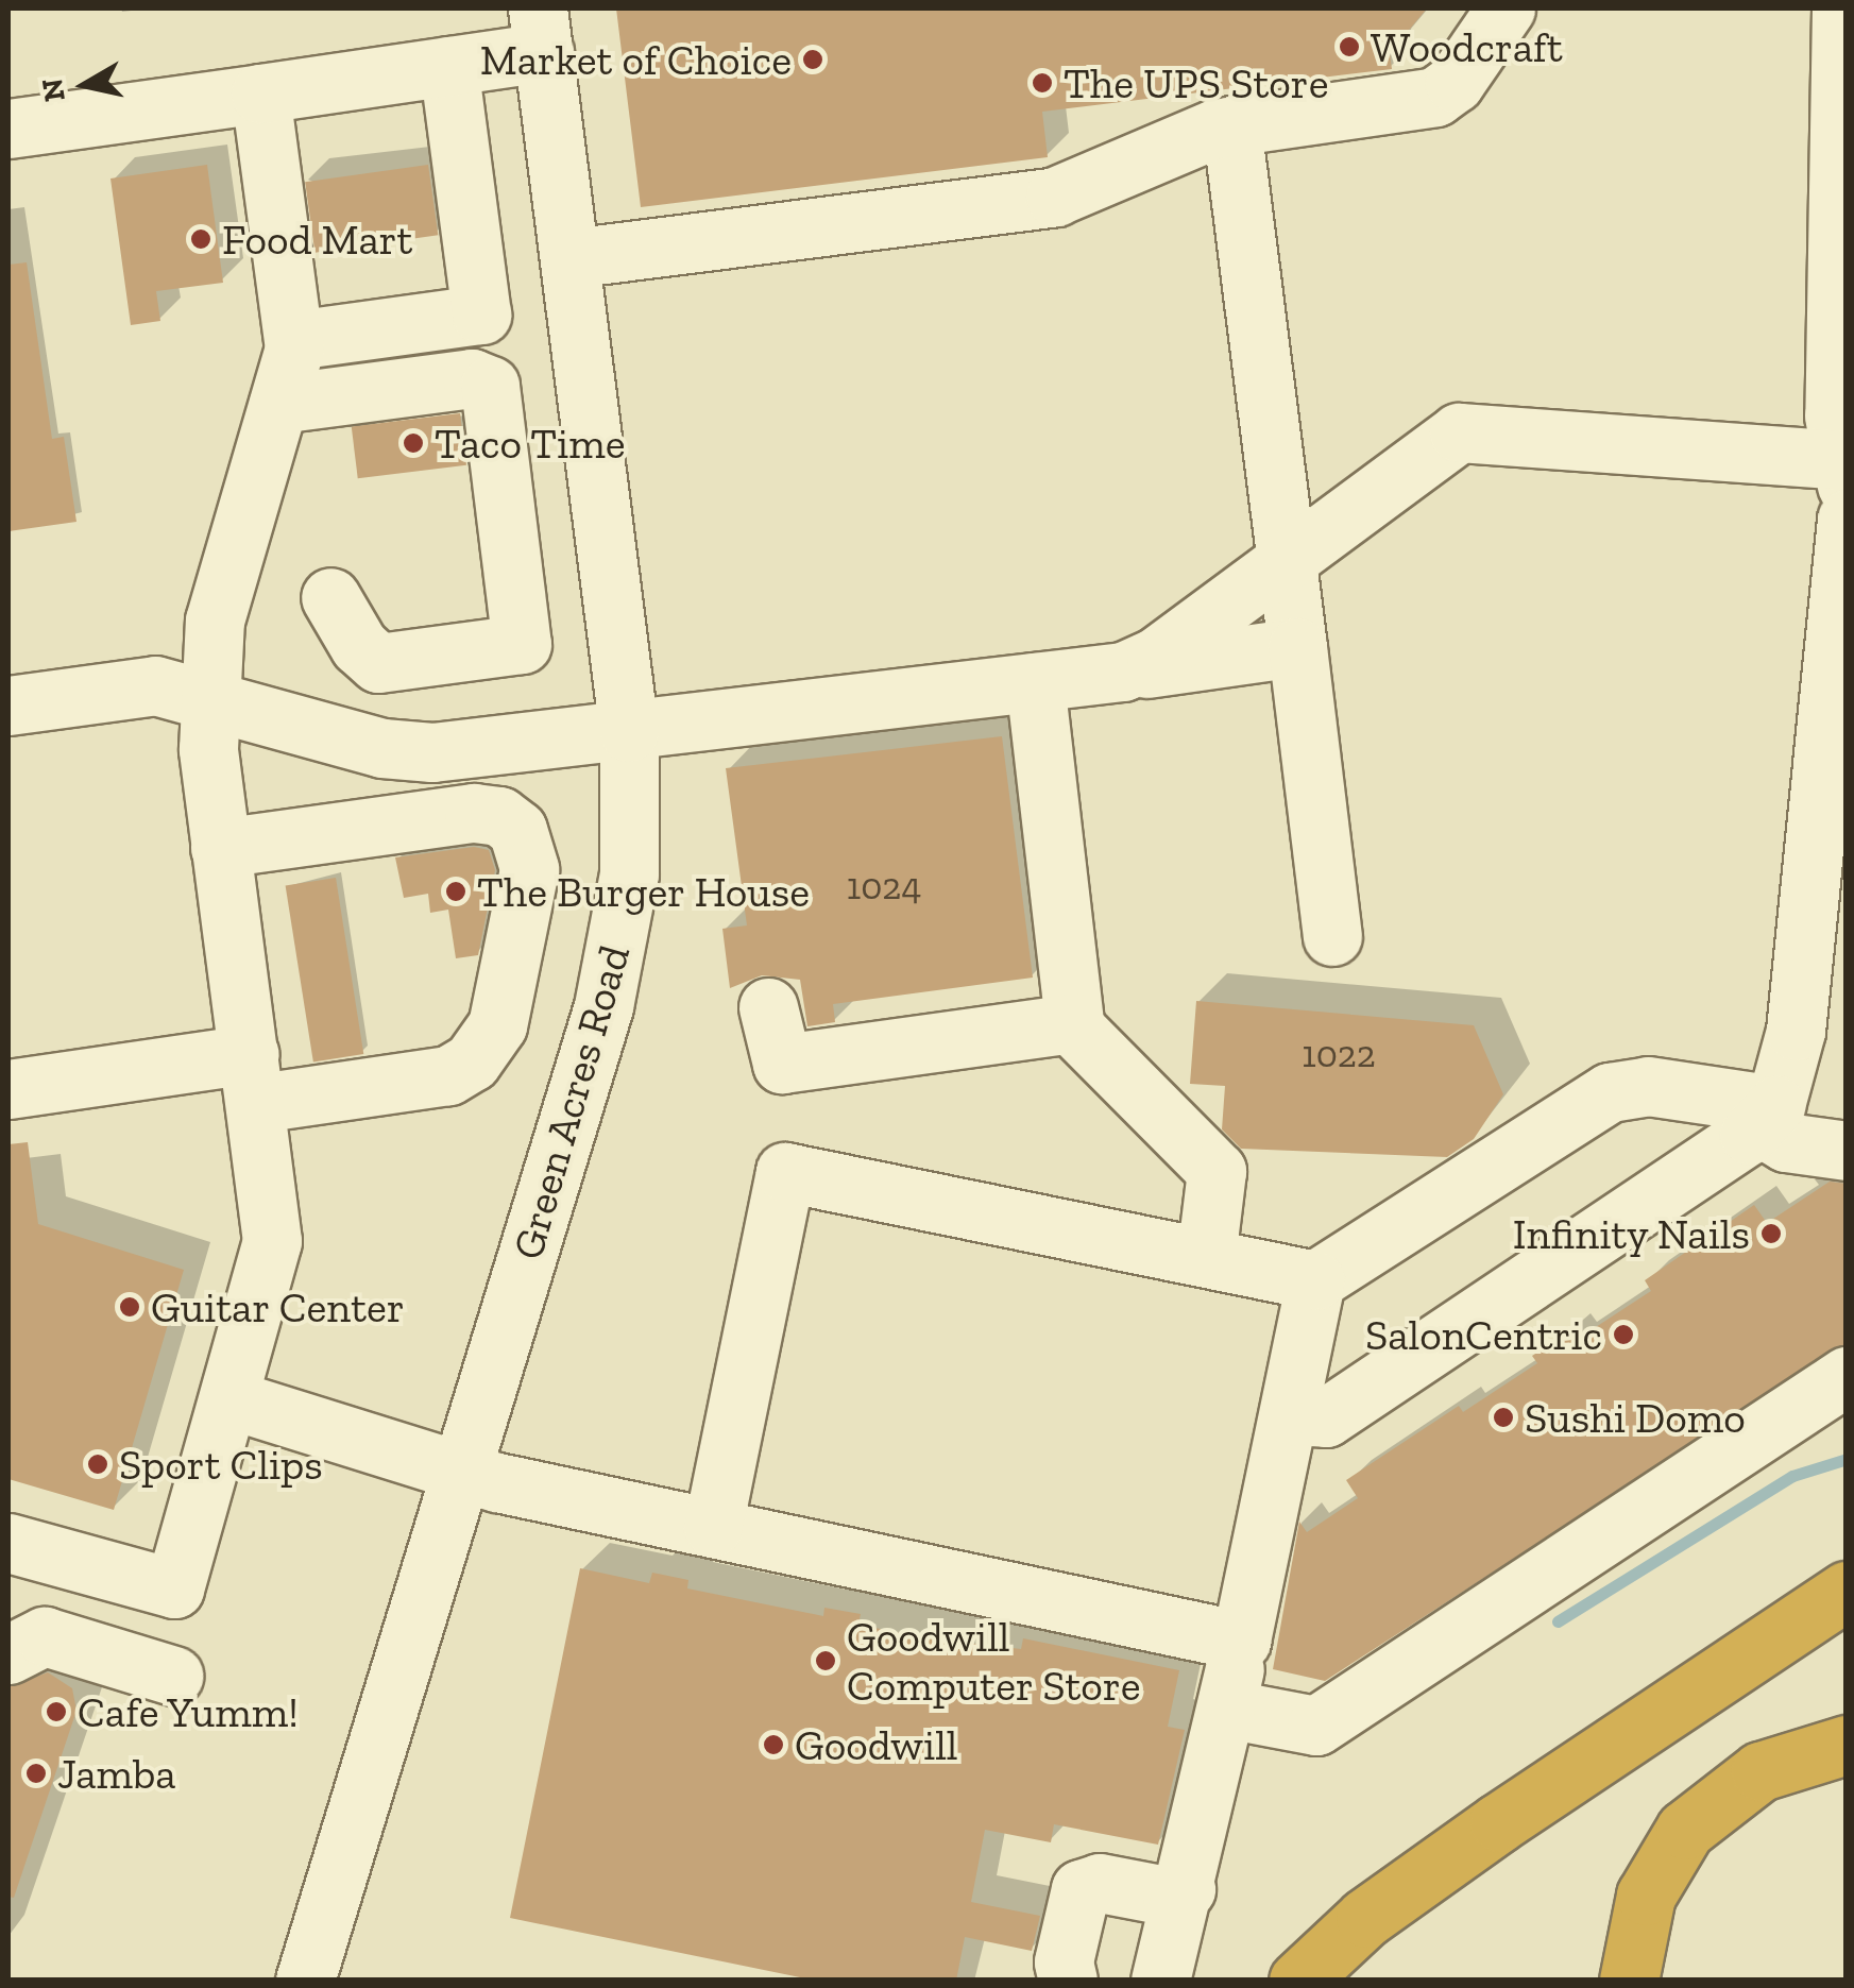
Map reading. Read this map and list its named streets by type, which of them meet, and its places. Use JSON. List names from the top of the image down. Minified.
{"streets":{"street":["Green Acres Road"]},"places":["Woodcraft","Market of Choice","The UPS Store","Food Mart","Taco Time","The Burger House","Infinity Nails","Guitar Center","SalonCentric","Sushi Domo","Sport Clips","Goodwill Computer Store","Cafe Yumm!","Goodwill","Jamba"],"house_numbers":["1024","1022"],"north":"left"}
